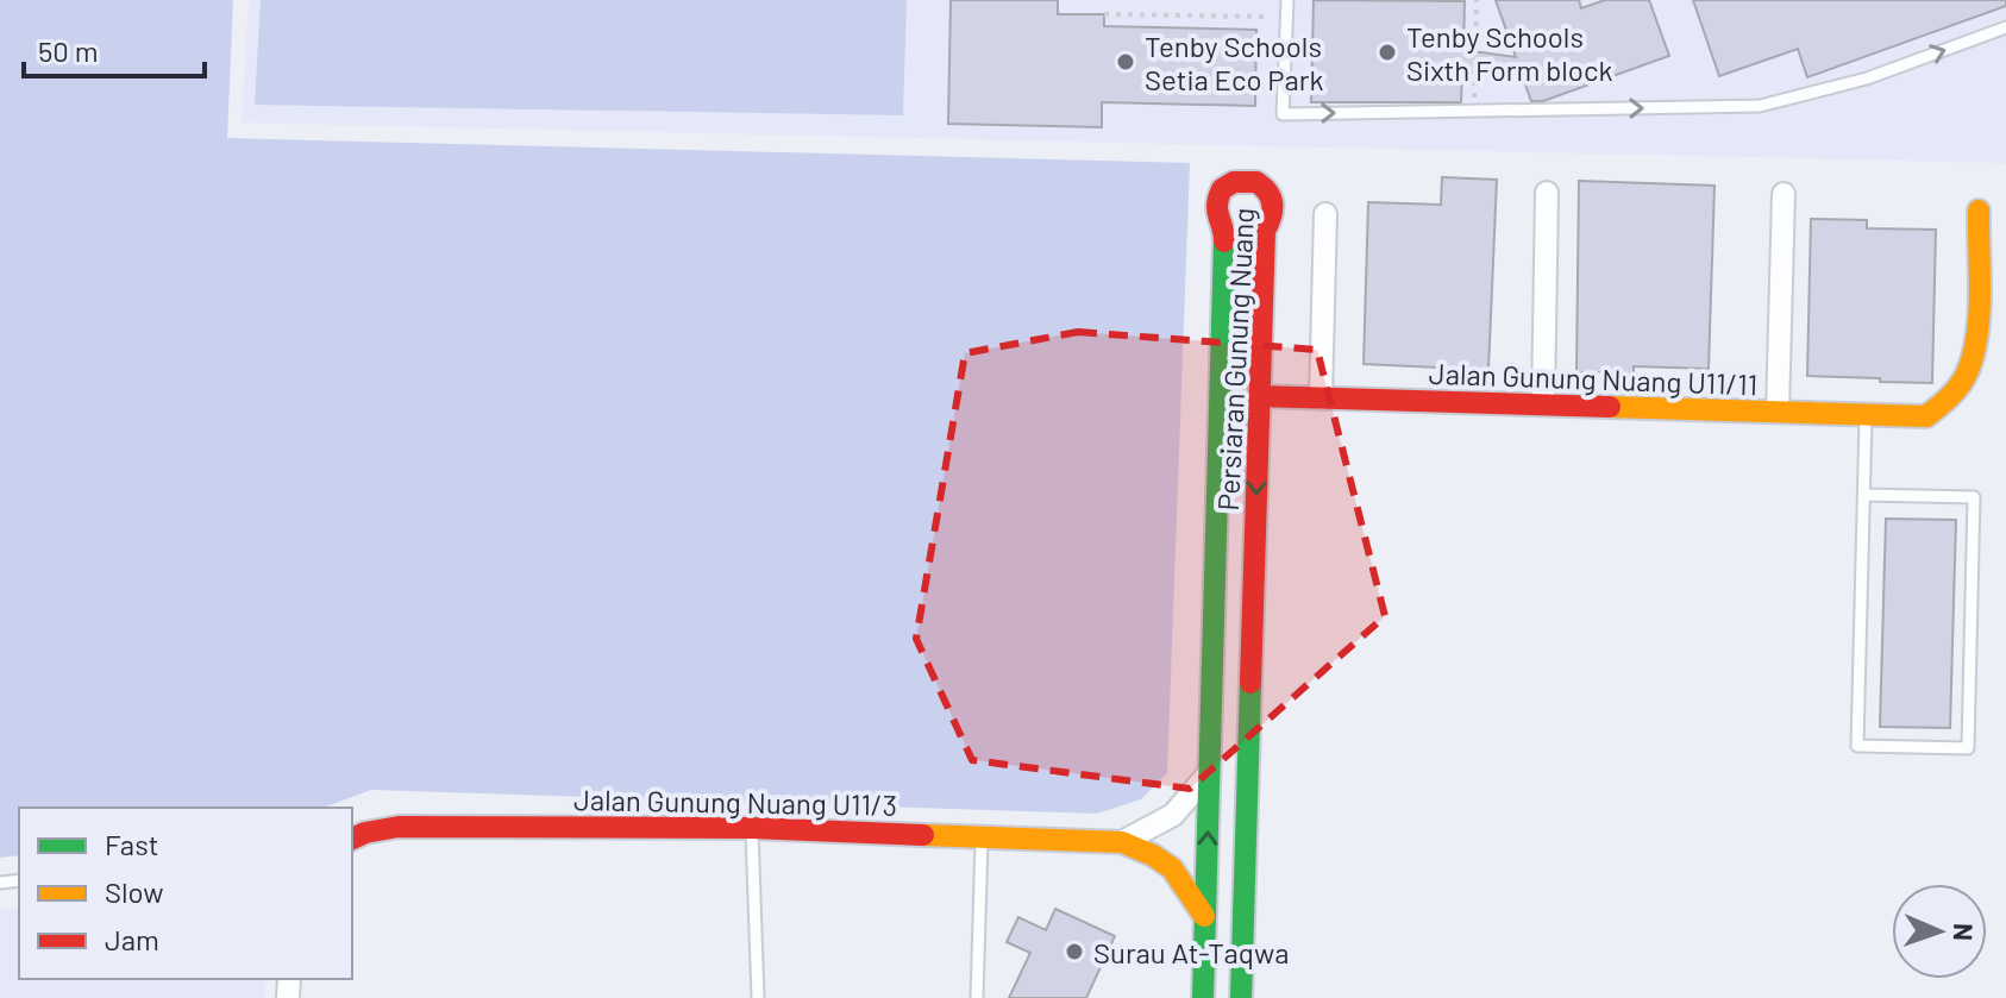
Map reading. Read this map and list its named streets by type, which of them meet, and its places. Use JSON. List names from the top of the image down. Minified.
{"streets":{"street":["Persiaran Gunung Nuang","Jalan Gunung Nuang U11/11","Jalan Gunung Nuang U11/3"]},"crossings":[["Persiaran Gunung Nuang","Jalan Gunung Nuang U11/11"],["Persiaran Gunung Nuang","Jalan Gunung Nuang U11/3"]],"places":["Tenby Schools Sixth Form block","Tenby Schools Setia Eco Park","Surau At-Taqwa"],"legend":["Fast","Slow","Jam"],"scale_bar":"50 m","north":"right"}
